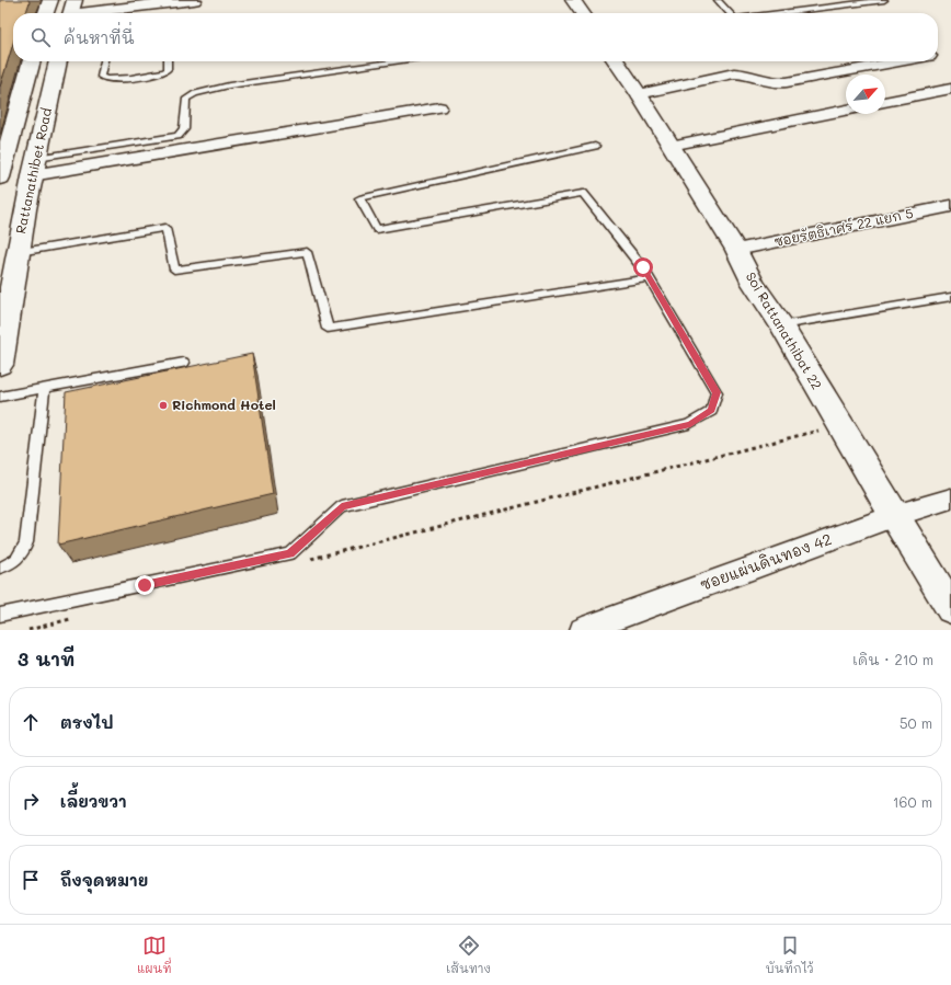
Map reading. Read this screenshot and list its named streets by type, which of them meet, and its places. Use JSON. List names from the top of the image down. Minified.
{"streets":{"street":["Rattanathibet Road","ซอยรัตธิเาศร์ 22 แยก 5","Soi Rattanathibat 22","ซอยแผ่นดินทอง 42"]},"crossings":[["ซอยรัตธิเาศร์ 22 แยก 5","Soi Rattanathibat 22"],["Soi Rattanathibat 22","ซอยแผ่นดินทอง 42"]],"places":["Richmond Hotel"],"north":"top right","page":{"search":"ค้นหาที่นี่","heading":["3 นาที","เดิน · 210 m"],"list":[["ตรงไป","50 m"],["เลี้ยวขวา","160 m"],"ถึงจุดหมาย"],"nav":["แผนที่","เส้นทาง","บันทึกไว้"]}}
